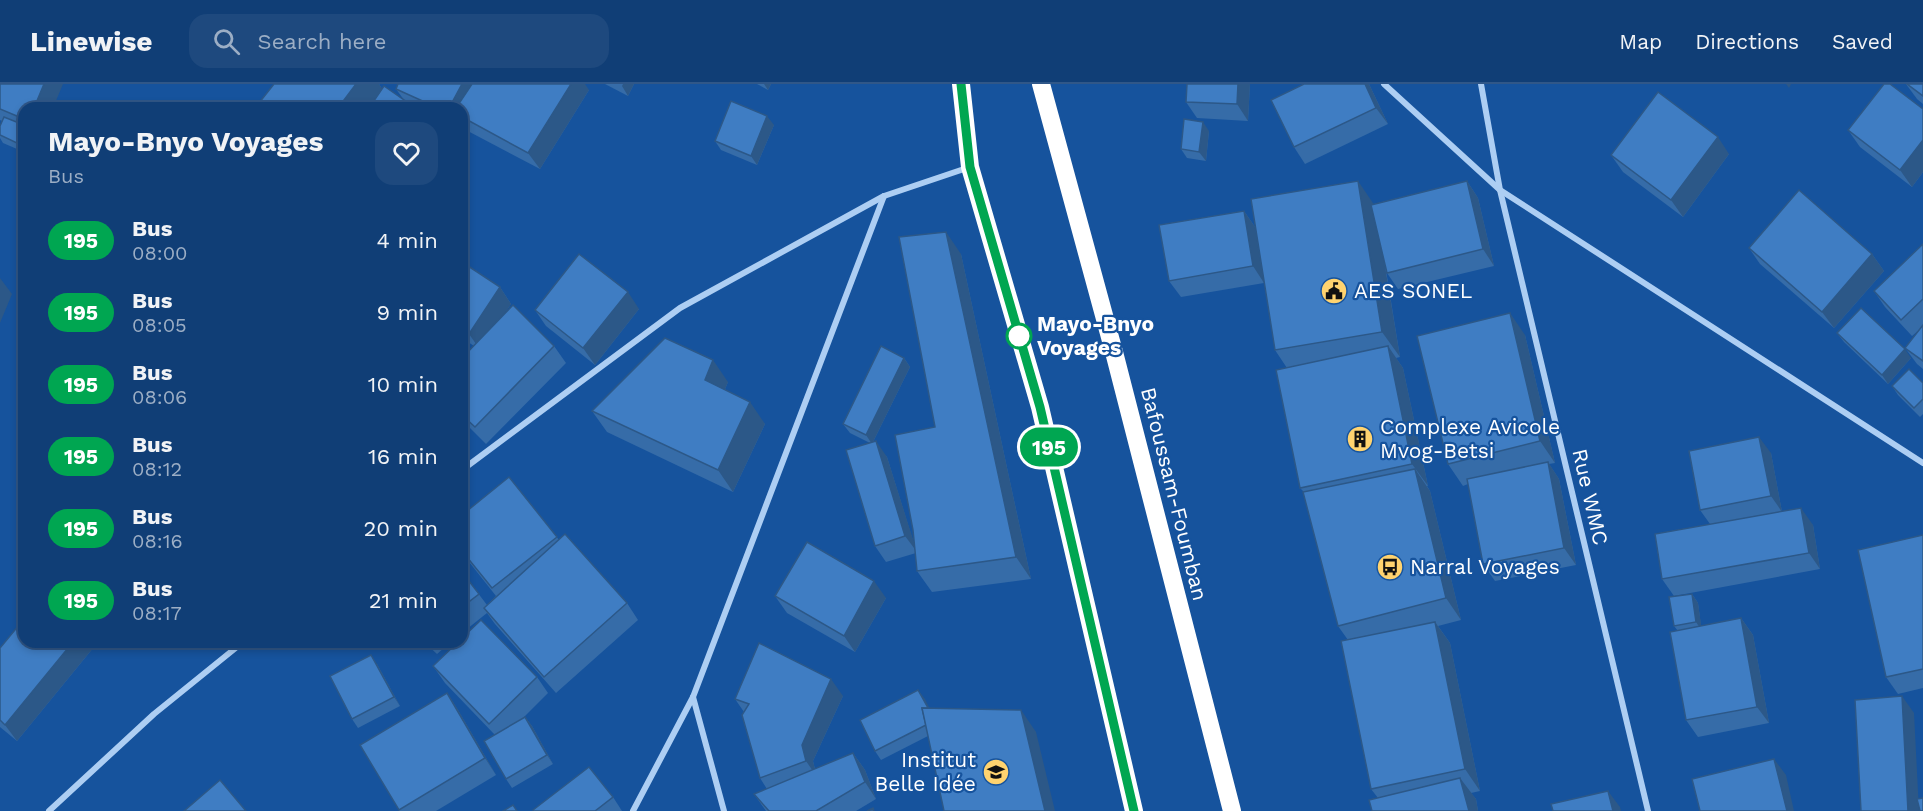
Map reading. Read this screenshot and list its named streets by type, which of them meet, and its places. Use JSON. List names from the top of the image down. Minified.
{"streets":{"highway":["Bafoussam-Foumban"],"street":["Rue WMC"]},"places":{"public building":["AES SONEL"],"other":["Mayo-Bnyo Voyages"],"building":["Complexe Avicole Mvog-Betsi"],"bus stop":["Narral Voyages"],"school or university":["Institut Belle Idée"]},"lines":["bus line 195"],"page":{"header":"Linewise","search":"Search here","nav":["Map","Directions","Saved"],"on_map":"195","heading":["Mayo-Bnyo Voyages","Bus"],"list":[{"mark":"195","name":"Bus","note":"08:00","value":"4 min"},{"mark":"195","name":"Bus","note":"08:05","value":"9 min"},{"mark":"195","name":"Bus","note":"08:06","value":"10 min"},{"mark":"195","name":"Bus","note":"08:12","value":"16 min"},{"mark":"195","name":"Bus","note":"08:16","value":"20 min"},{"mark":"195","name":"Bus","note":"08:17","value":"21 min"}]}}
